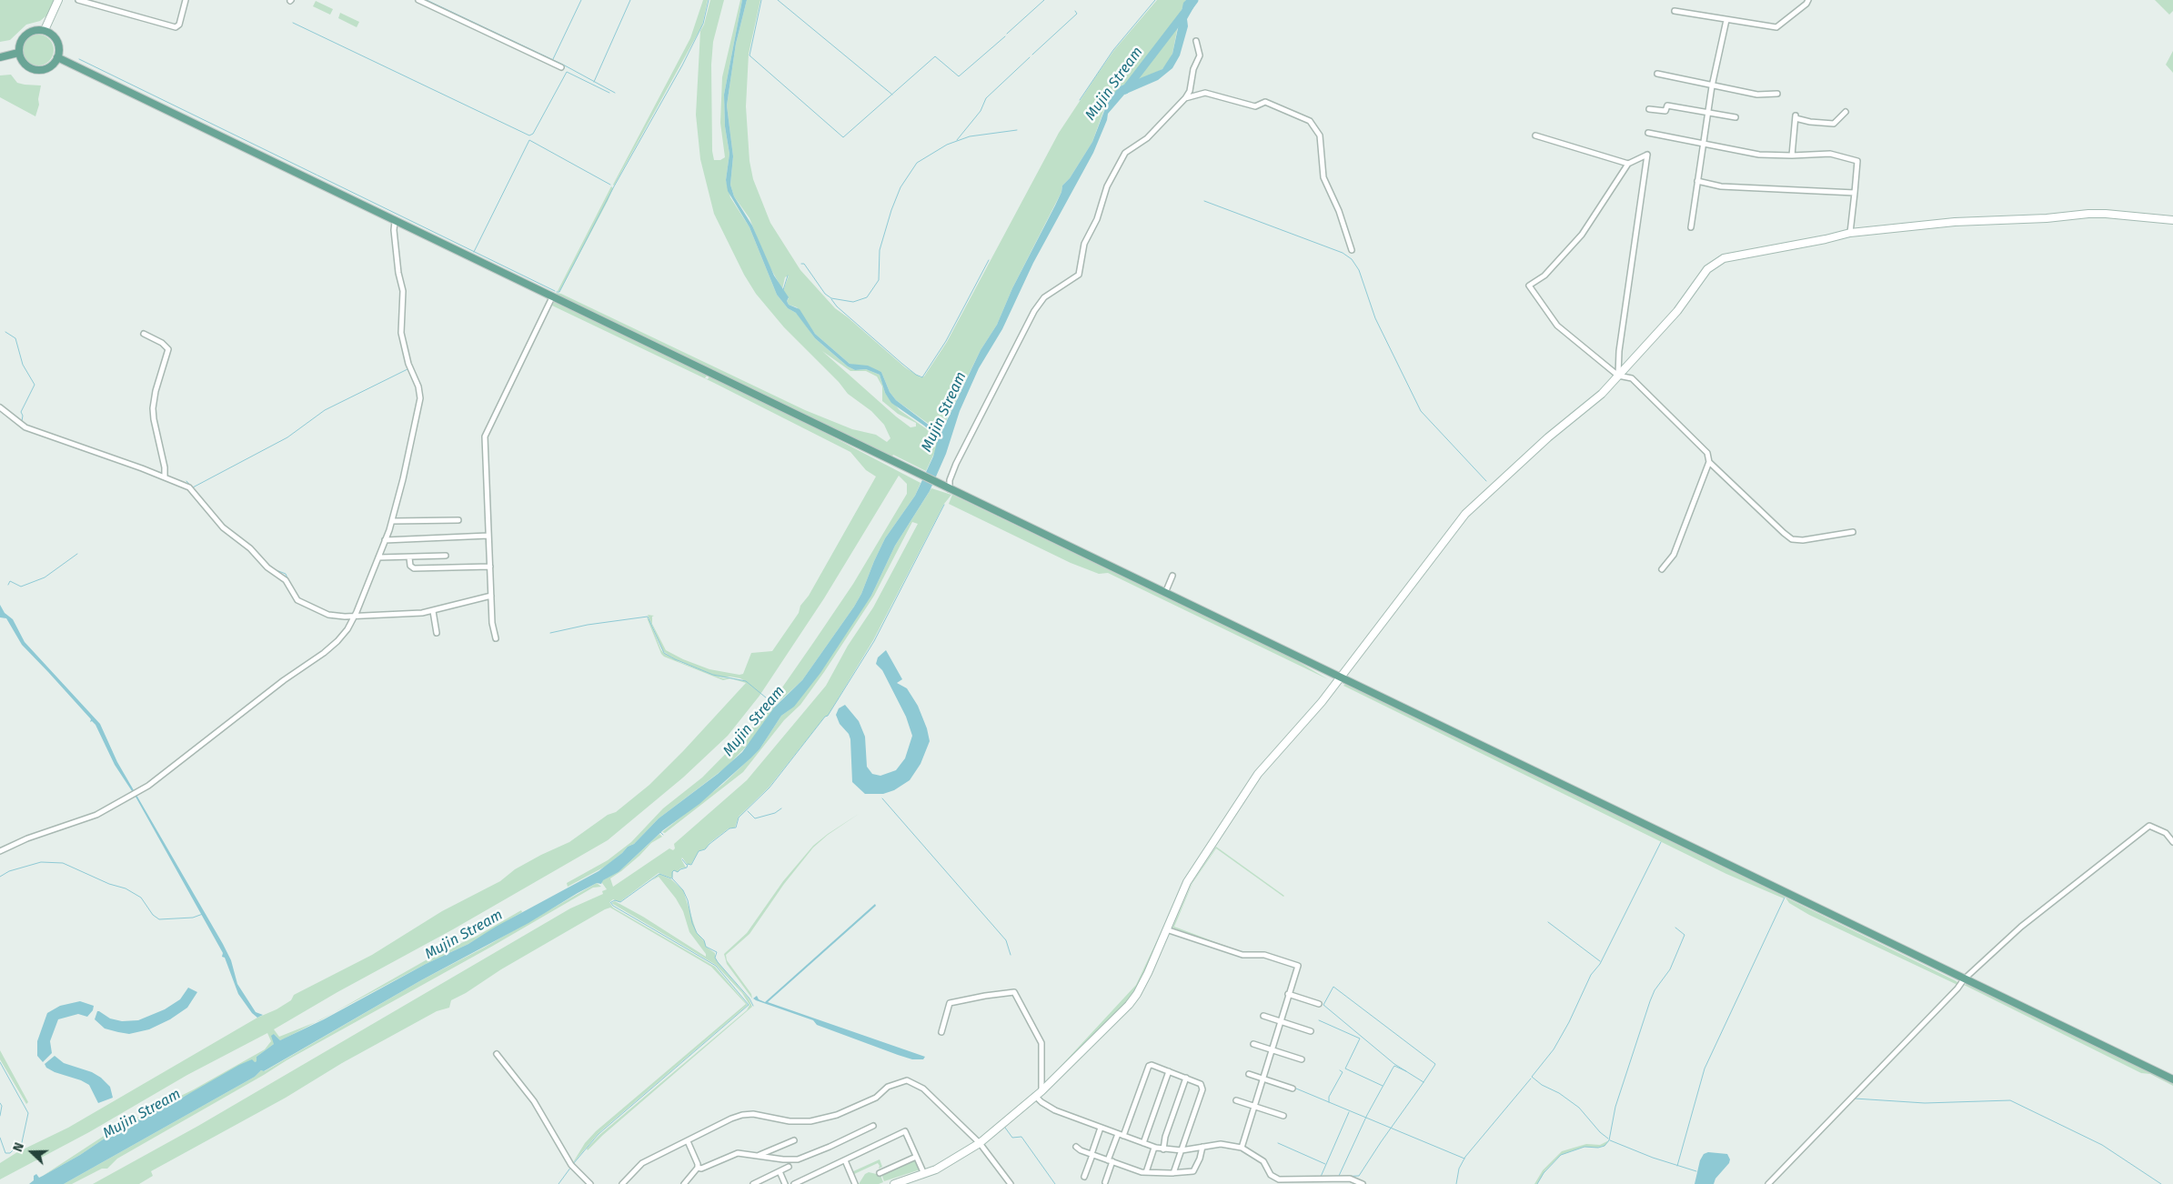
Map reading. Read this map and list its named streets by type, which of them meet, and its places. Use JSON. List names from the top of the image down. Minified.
{"water":["Mujin Stream"],"north":"left"}
